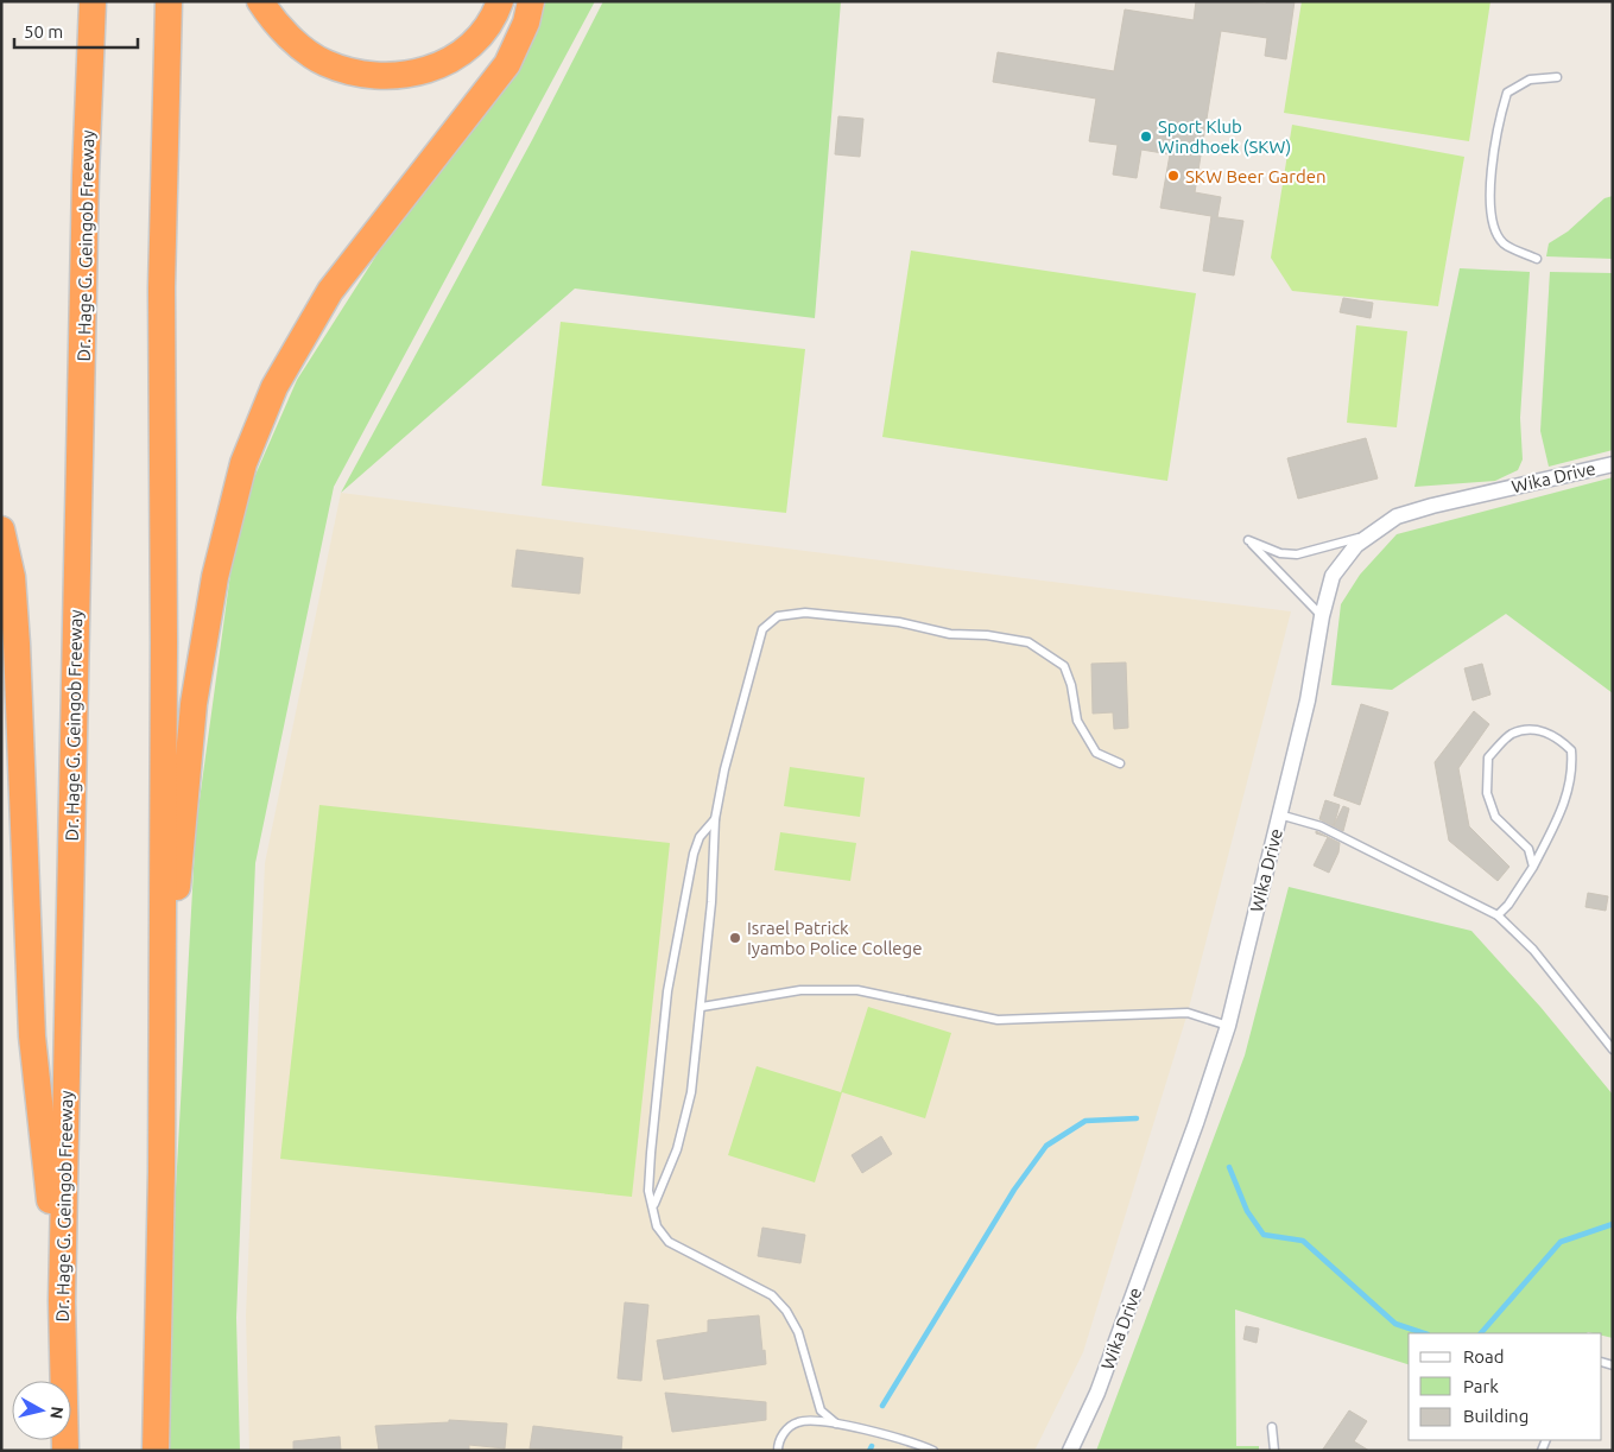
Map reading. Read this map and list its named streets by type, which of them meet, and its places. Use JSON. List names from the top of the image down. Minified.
{"streets":{"highway":["Dr. Hage G. Geingob Freeway"],"street":["Wika Drive"]},"places":["Sport Klub Windhoek (SKW)","SKW Beer Garden","Israel Patrick Iyambo Police College"],"legend":["Road","Park","Building"],"scale_bar":"50 m","north":"right"}
